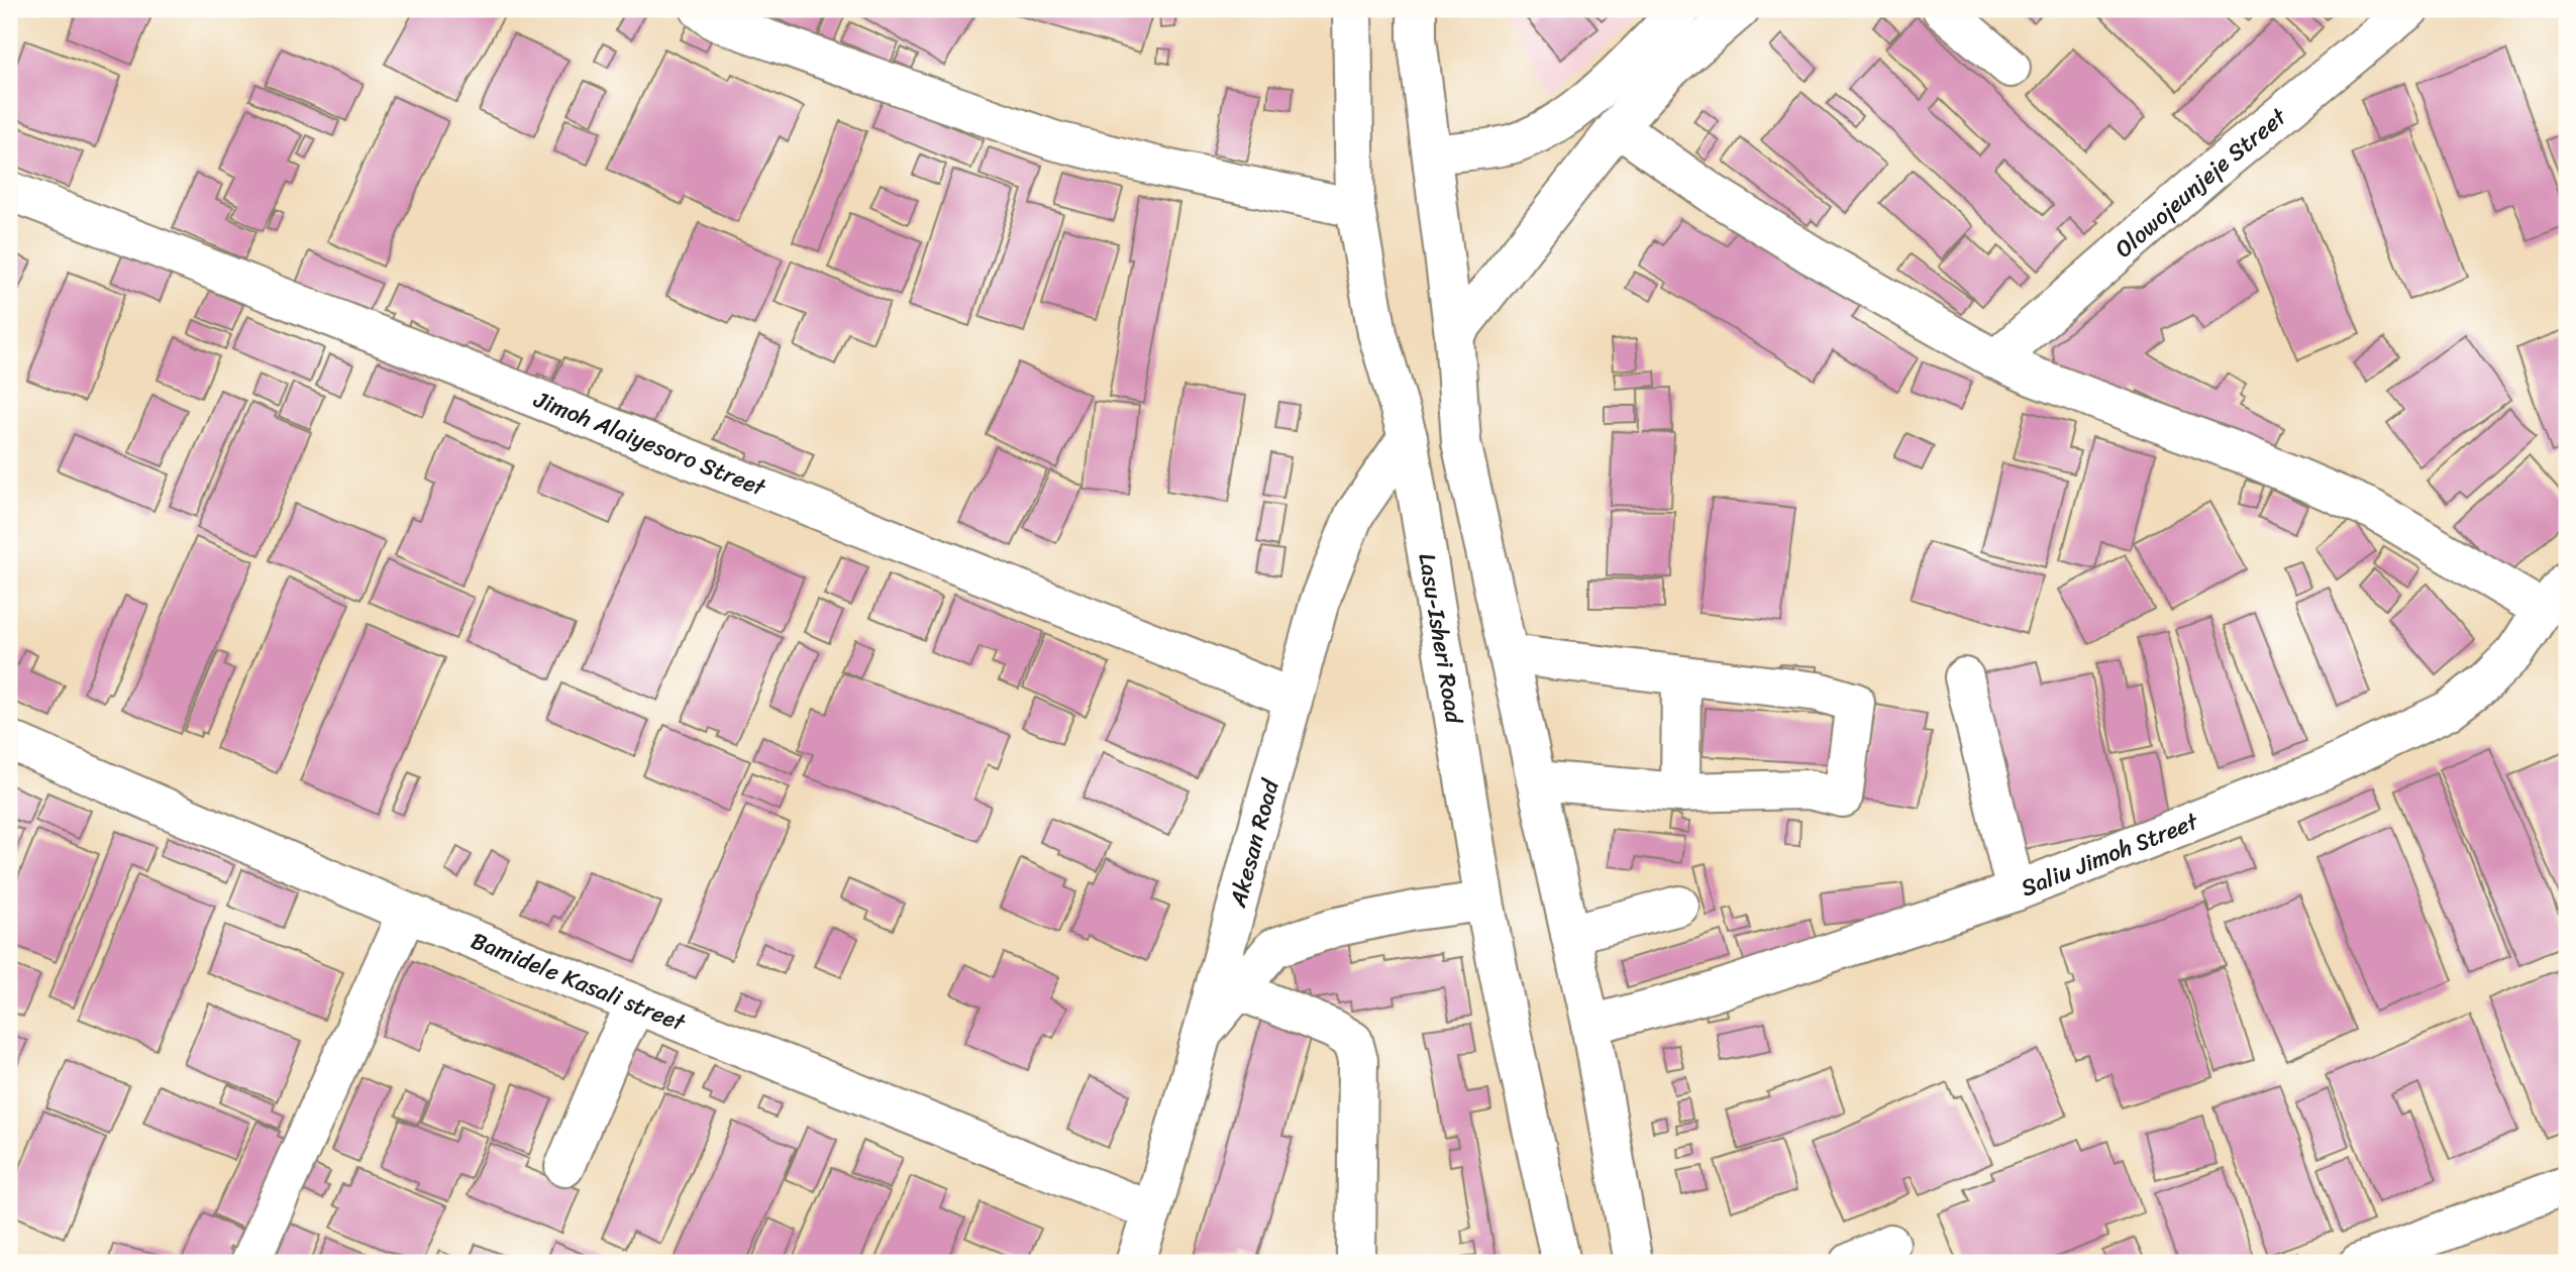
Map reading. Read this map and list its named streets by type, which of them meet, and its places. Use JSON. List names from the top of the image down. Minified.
{"streets":{"street":["Olowojeunjeje Street","Jimoh Alaiyesoro Street","Lasu-Isheri Road","Akesan Road","Saliu Jimoh Street","Bamidele Kasali street"]},"crossings":[["Jimoh Alaiyesoro Street","Akesan Road"],["Lasu-Isheri Road","Akesan Road"],["Akesan Road","Bamidele Kasali street"]]}
